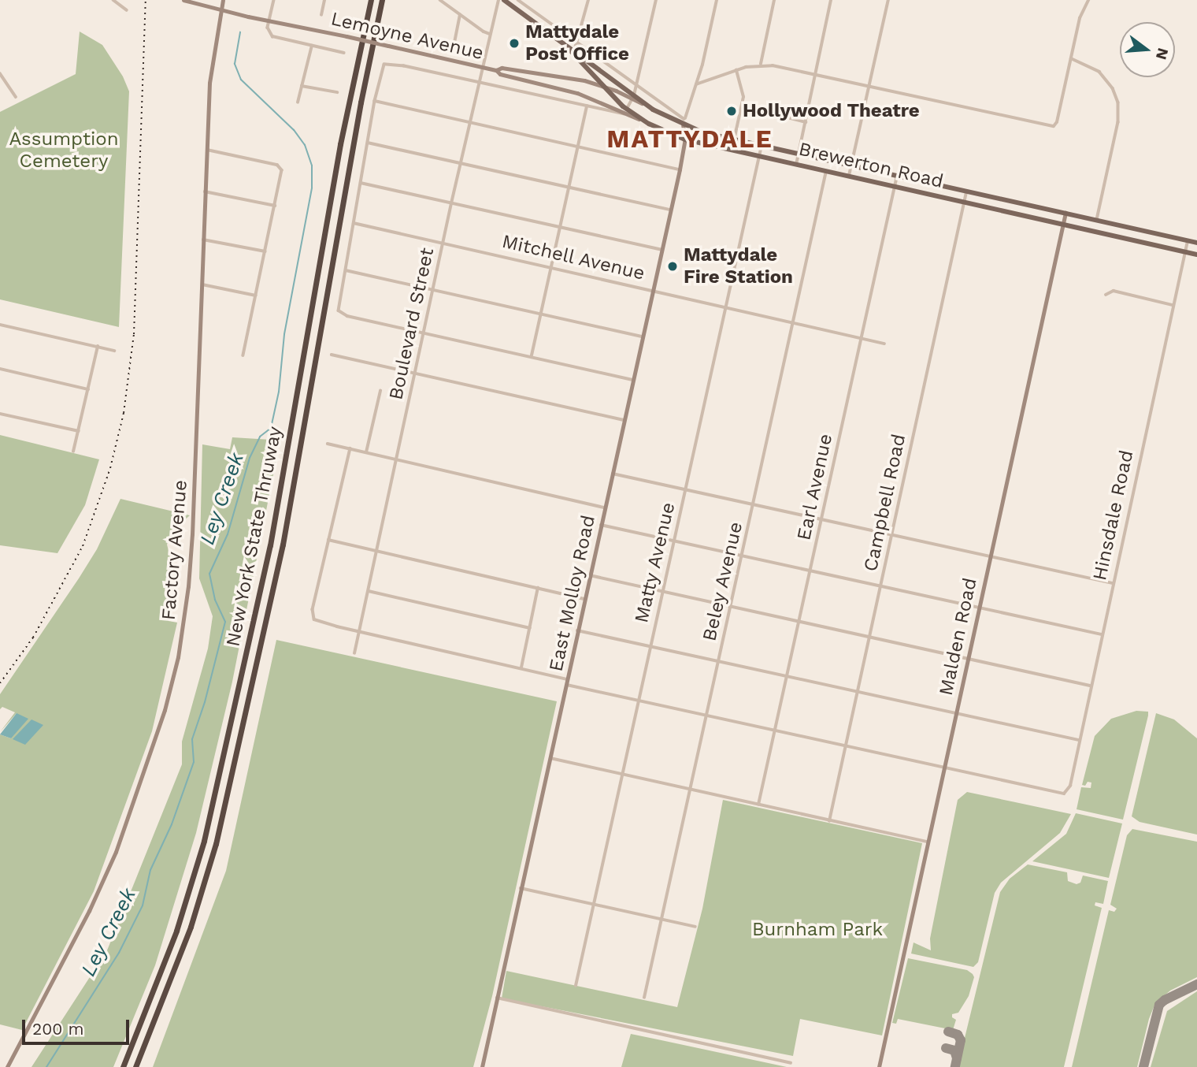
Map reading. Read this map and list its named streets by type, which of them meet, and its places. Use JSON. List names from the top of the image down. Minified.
{"streets":{"highway":["New York State Thruway"],"main road":["Brewerton Road"],"street":["Lemoyne Avenue","Mitchell Avenue","Boulevard Street","Earl Avenue","Campbell Road","Hinsdale Road","Factory Avenue","Matty Avenue","Beley Avenue","East Molloy Road","Malden Road"]},"crossings":[["Lemoyne Avenue","Brewerton Road"],["Lemoyne Avenue","Boulevard Street"],["Lemoyne Avenue","Factory Avenue"],["Brewerton Road","Earl Avenue"],["Brewerton Road","Campbell Road"],["Brewerton Road","Hinsdale Road"],["Brewerton Road","Matty Avenue"],["Brewerton Road","Beley Avenue"],["Brewerton Road","East Molloy Road"],["Brewerton Road","Malden Road"],["Mitchell Avenue","Boulevard Street"],["Mitchell Avenue","Earl Avenue"],["Mitchell Avenue","Matty Avenue"],["Mitchell Avenue","Beley Avenue"],["Mitchell Avenue","East Molloy Road"],["Hinsdale Road","Malden Road"]],"districts":["MATTYDALE"],"water":["Ley Creek"],"parks":["Assumption Cemetery","Burnham Park"],"places":["Mattydale Post Office","Hollywood Theatre","Mattydale Fire Station"],"scale_bar":"200 m","north":"right"}
